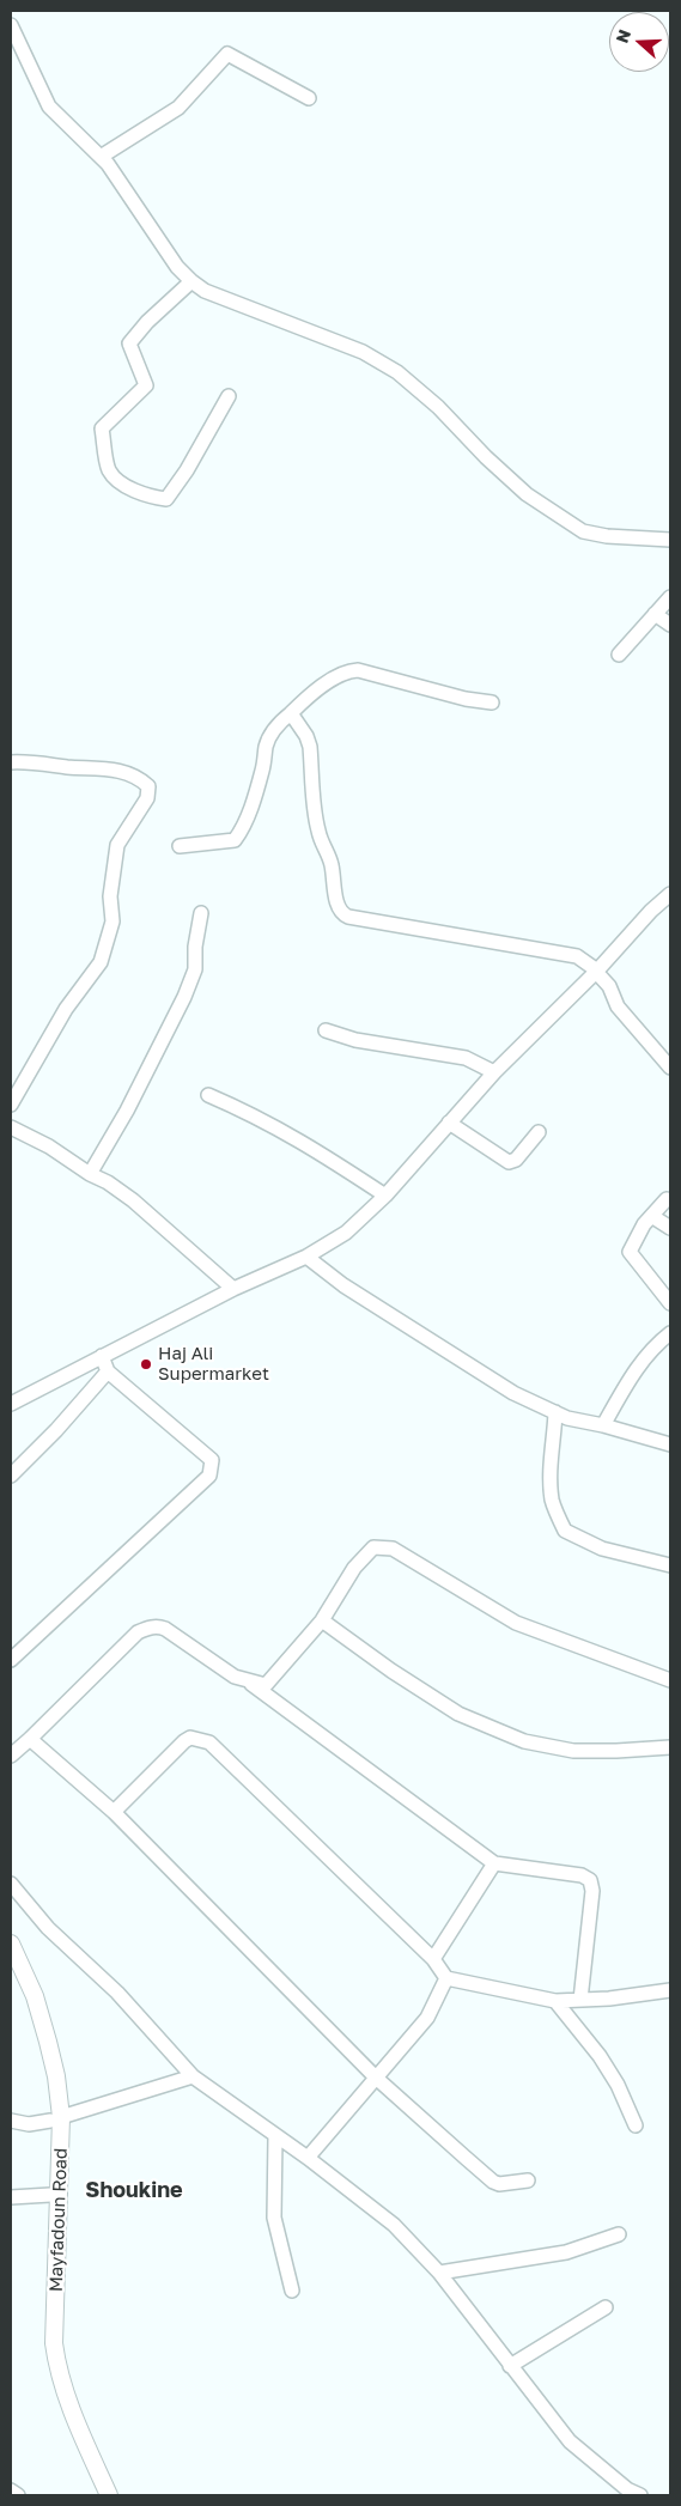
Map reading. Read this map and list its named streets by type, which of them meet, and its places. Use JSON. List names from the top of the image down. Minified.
{"streets":{"main road":["Mayfadoun Road"]},"districts":["Shoukine"],"places":["Haj Ali Supermarket"],"north":"left"}
